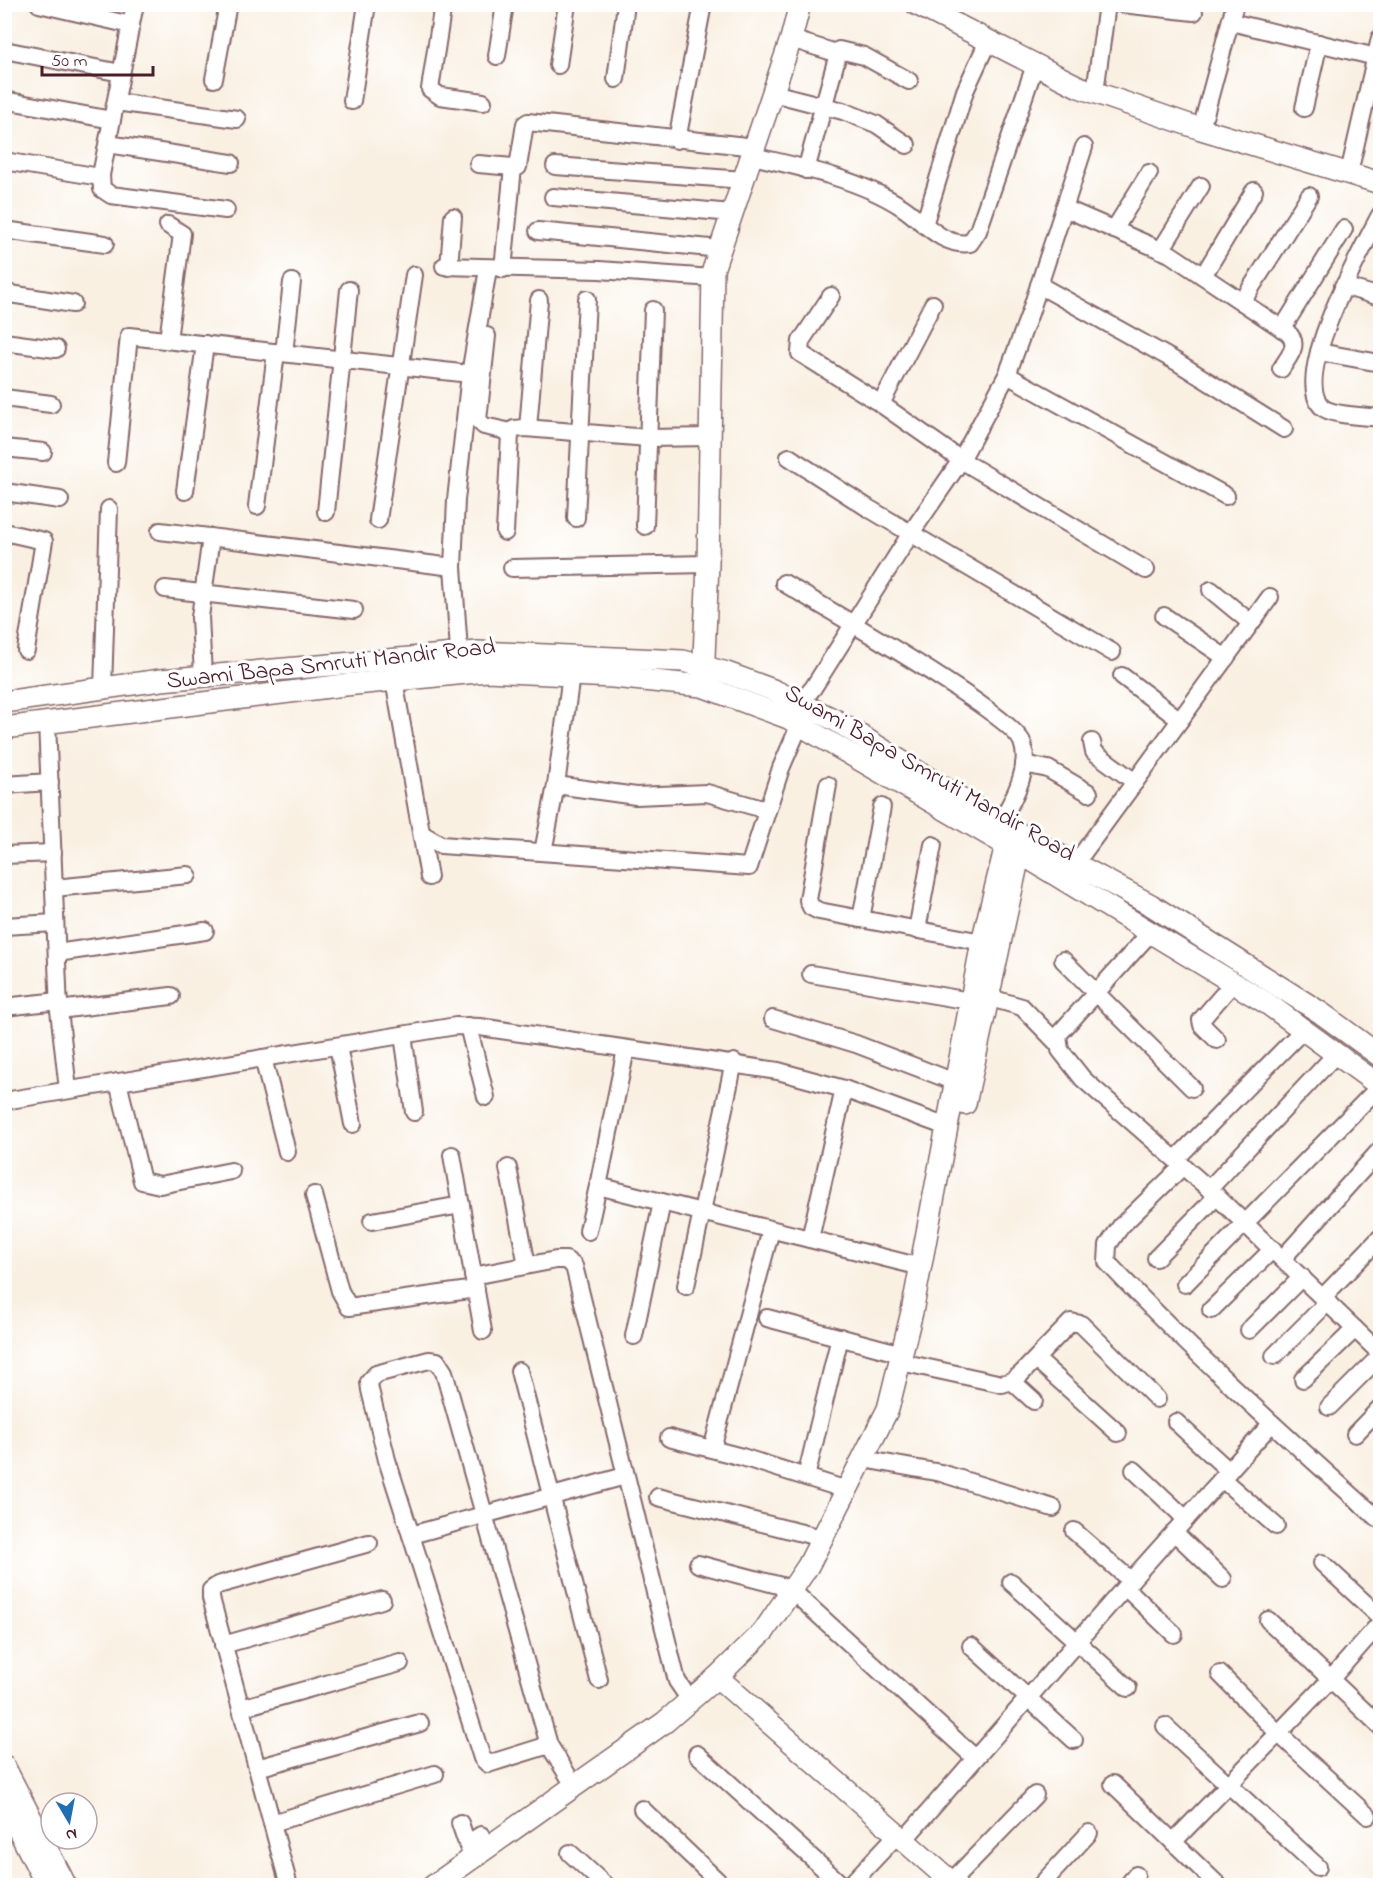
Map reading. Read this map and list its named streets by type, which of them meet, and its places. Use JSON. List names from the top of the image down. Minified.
{"streets":{"street":["Swami Bapa Smruti Mandir Road"]},"scale_bar":"50 m","north":"bottom"}
